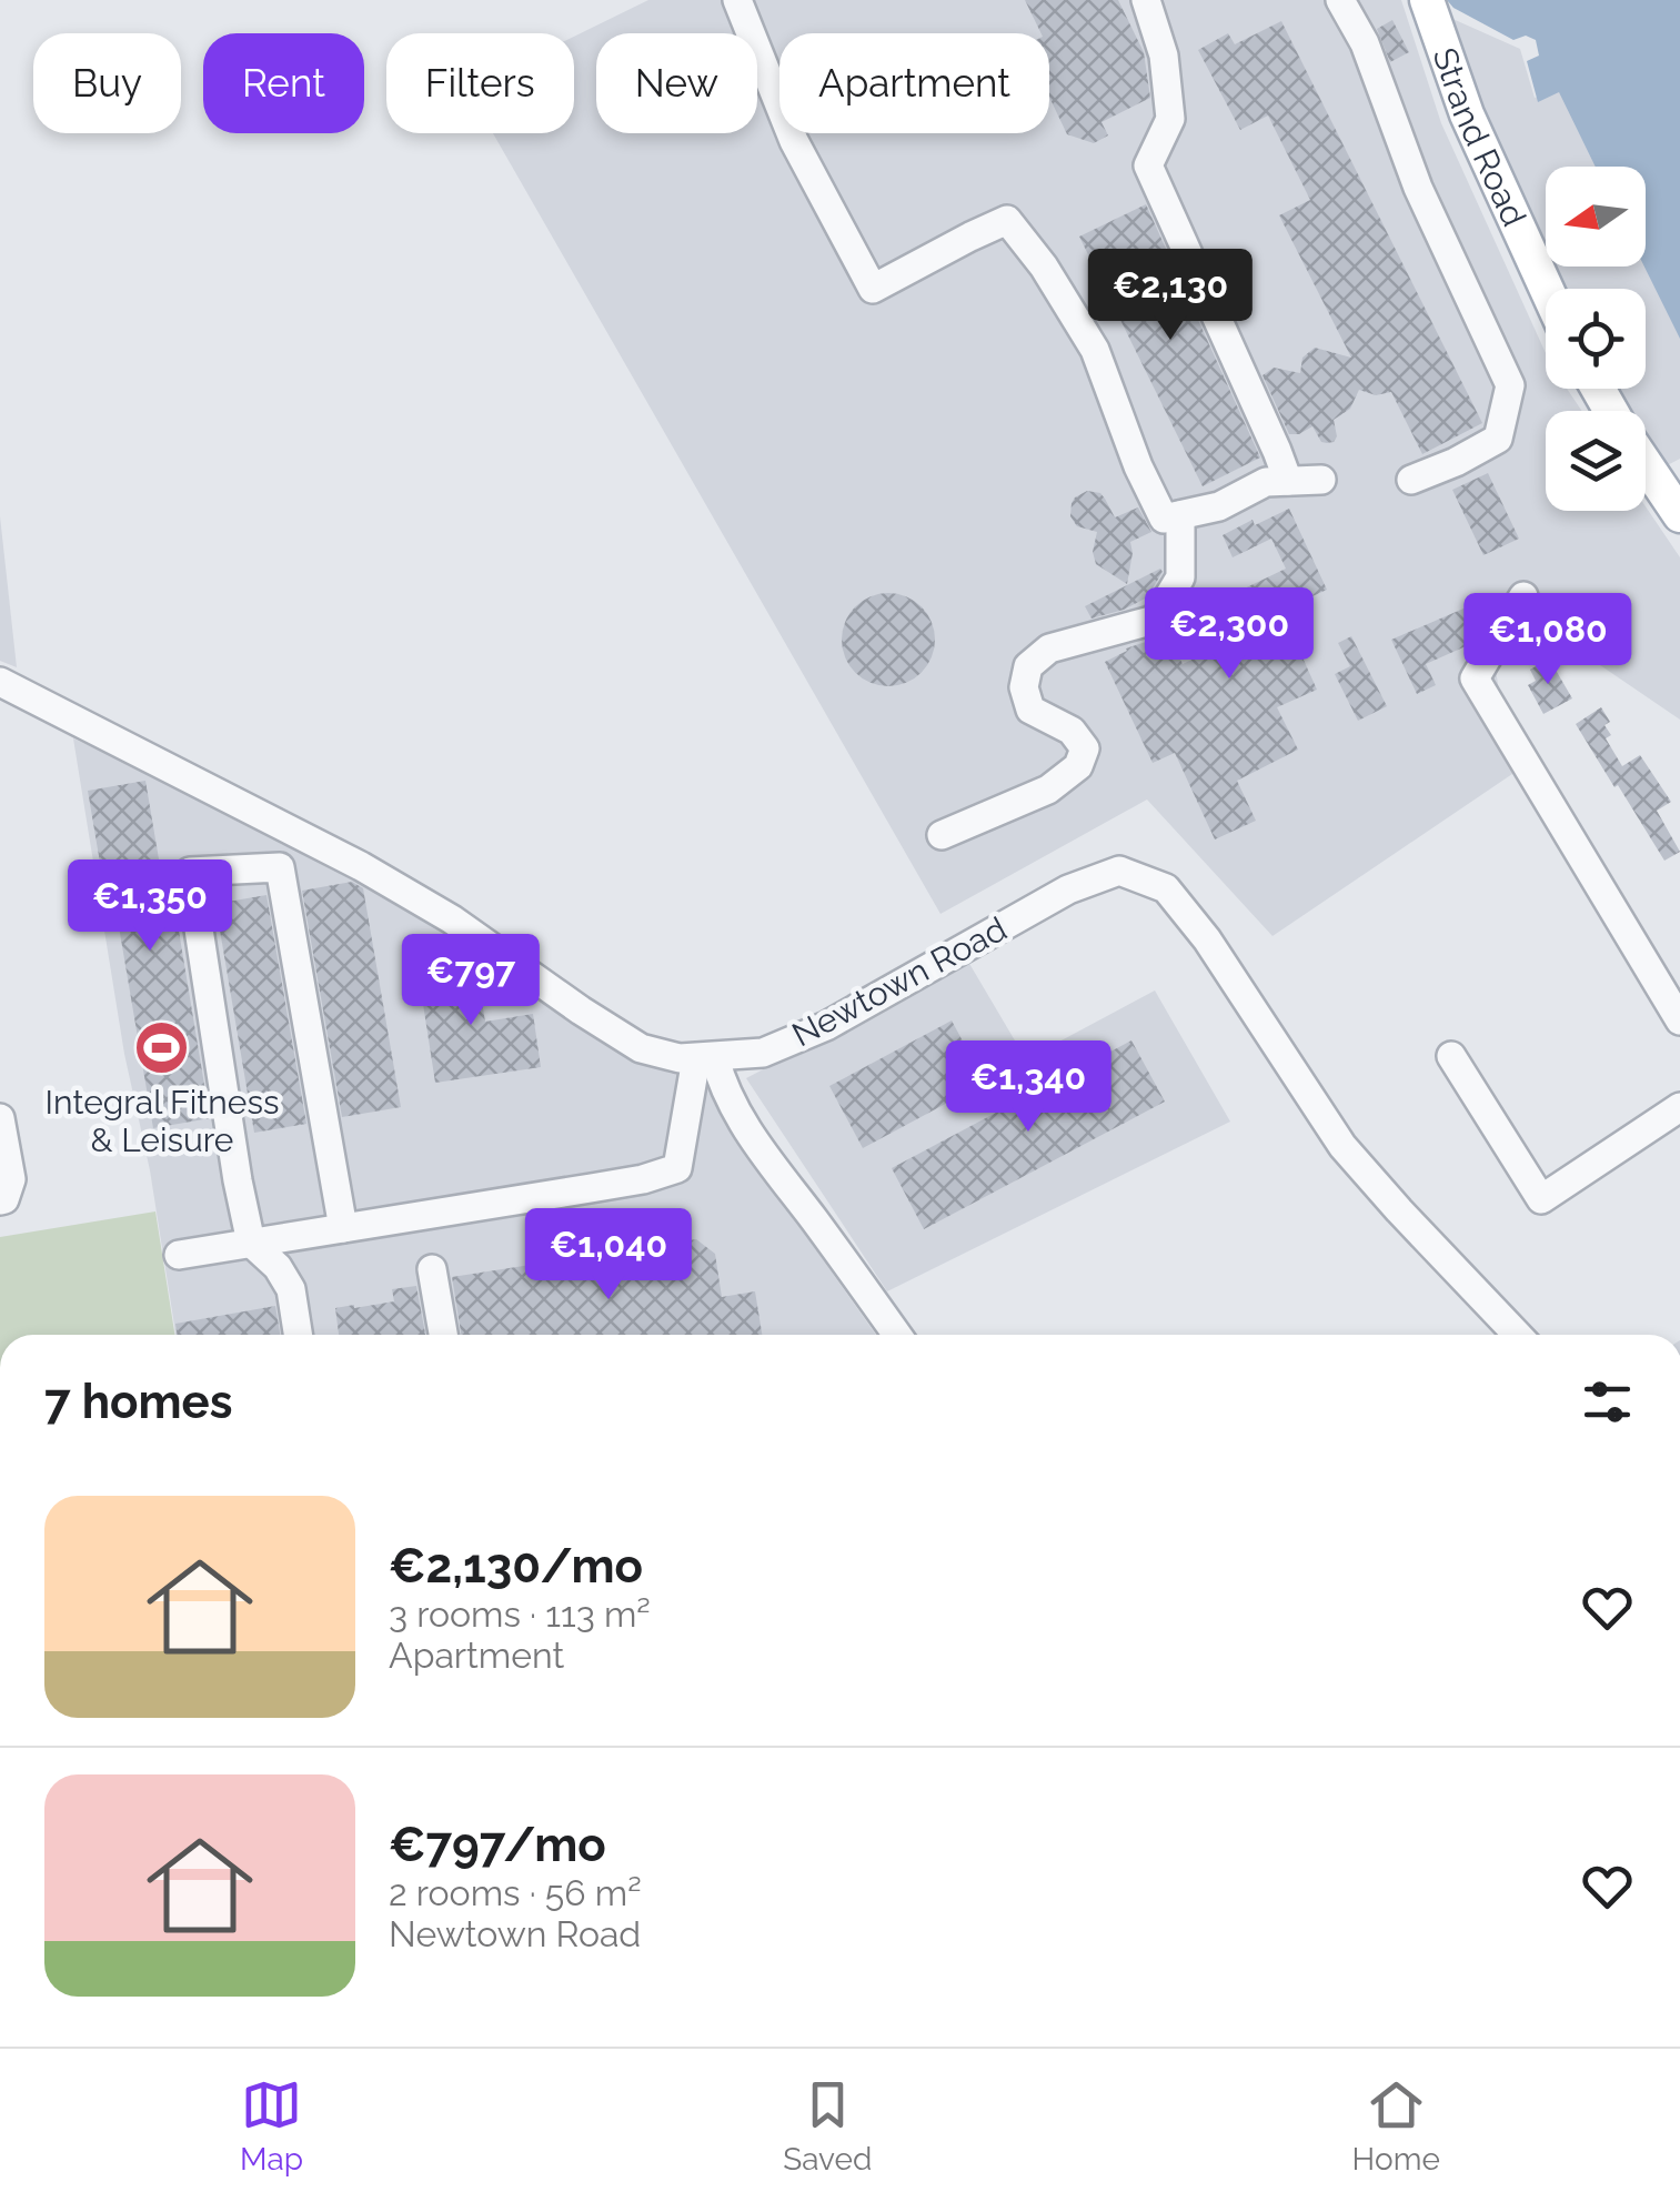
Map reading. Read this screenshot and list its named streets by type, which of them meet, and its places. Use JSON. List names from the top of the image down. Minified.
{"streets":{"main road":["Strand Road"],"street":["Newtown Road"]},"places":{"sports":["Integral Fitness & Leisure"]},"north":"left","page":{"chip":["Buy","Rent","Filters","New","Apartment"],"price":["€2,130","€2,300","€1,080","€1,350","€797","€1,340","€1,040"],"heading":"7 homes","list":[{"name":"€2,130/mo","note":"3 rooms · 113 m² · Apartment"},{"name":"€797/mo","note":"2 rooms · 56 m² · Newtown Road"}],"tabs":["Map","Saved","Home"]}}
